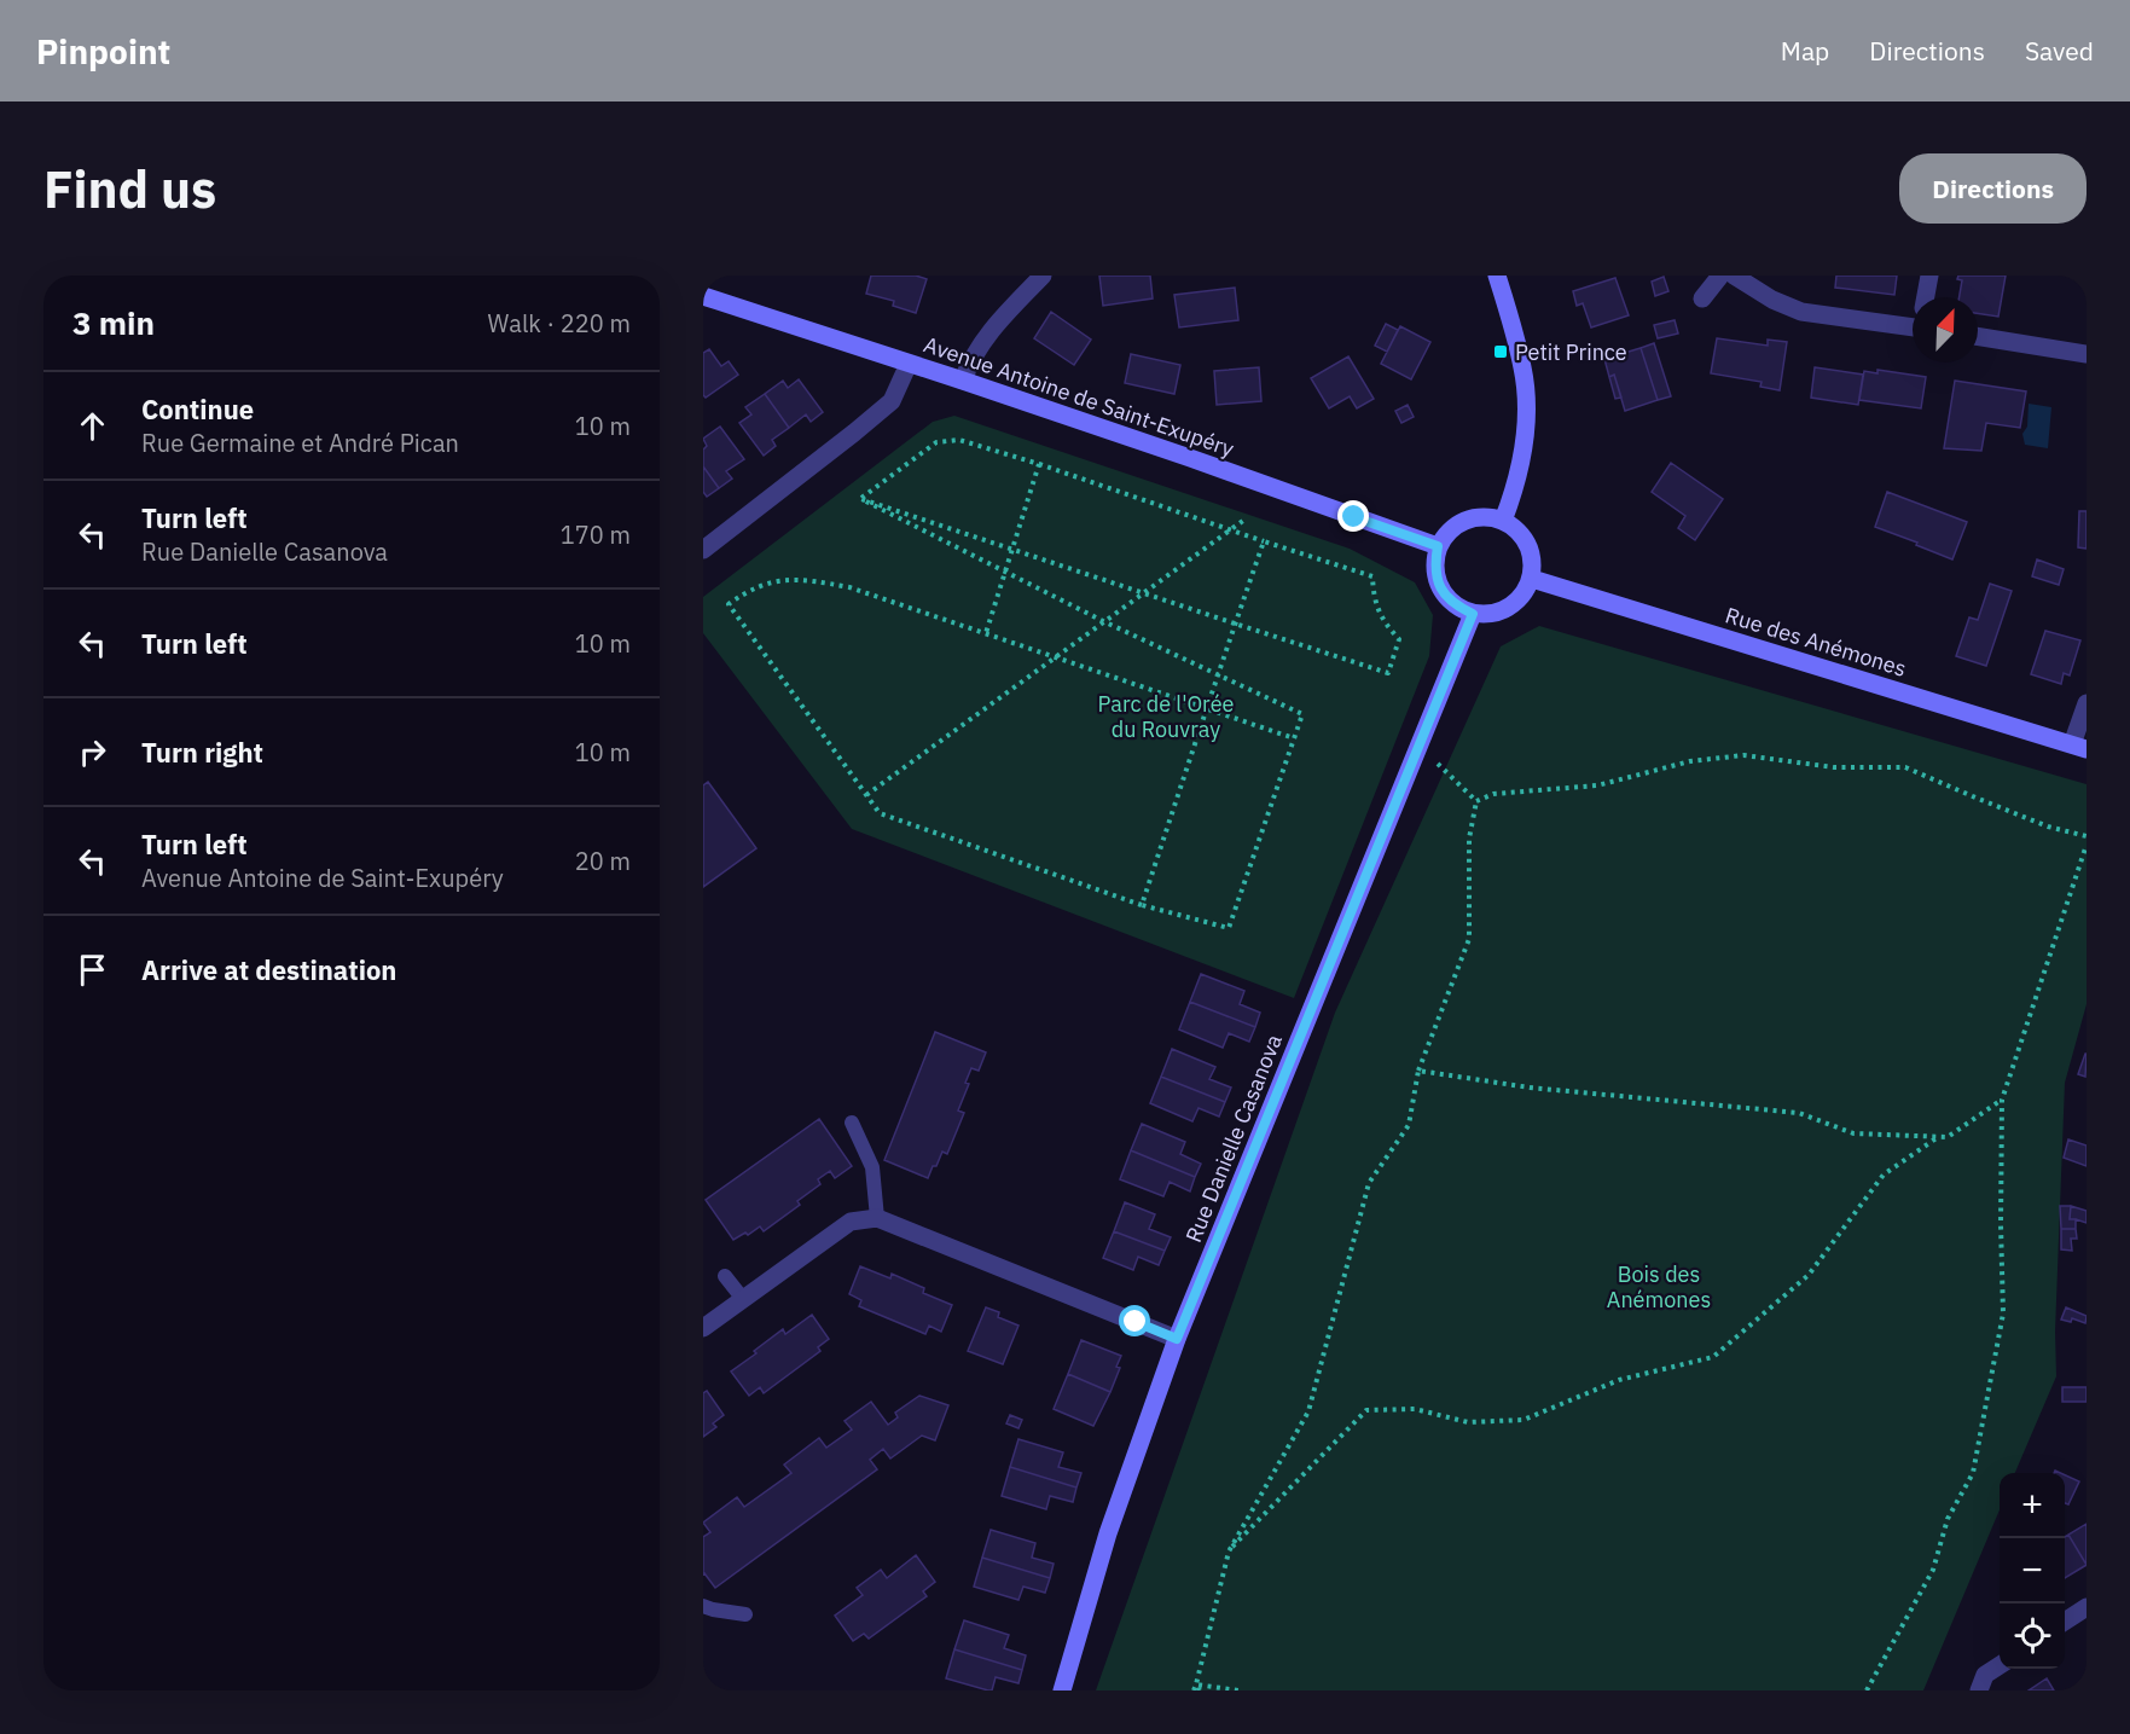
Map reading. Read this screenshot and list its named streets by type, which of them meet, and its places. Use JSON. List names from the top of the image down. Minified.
{"streets":{"street":["Avenue Antoine de Saint-Exupéry","Rue des Anémones","Rue Danielle Casanova"]},"crossings":[["Avenue Antoine de Saint-Exupéry","Rue des Anémones"],["Avenue Antoine de Saint-Exupéry","Rue Danielle Casanova"],["Rue des Anémones","Rue Danielle Casanova"]],"parks":["Parc de l'Orée du Rouvray","Bois des Anémones"],"places":{"transit":["Petit Prince"]},"north":"top right","page":{"header":"Pinpoint","nav":["Map","Directions","Saved"],"buttons":"Directions","title":"Find us","heading":["3 min","Walk · 220 m"],"list":[["Continue","Rue Germaine et André Pican","10 m"],["Turn left","Rue Danielle Casanova","170 m"],["Turn left","10 m"],["Turn right","10 m"],["Turn left","Avenue Antoine de Saint-Exupéry","20 m"],"Arrive at destination"],"map_buttons":["+","−"]}}
